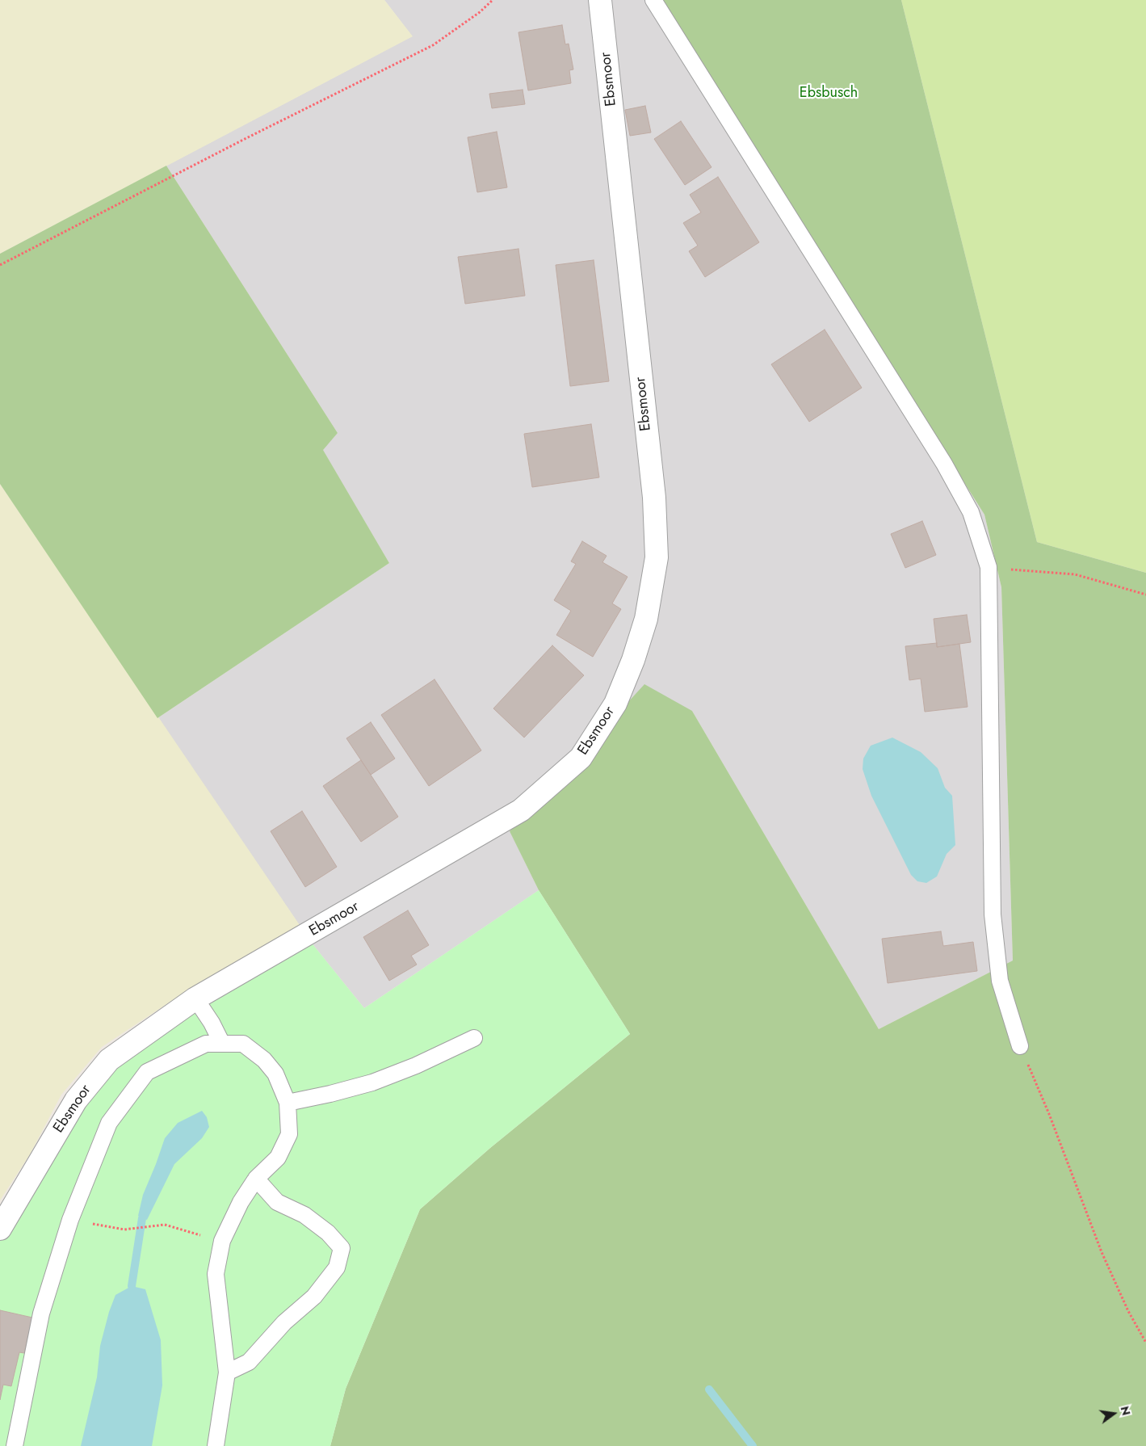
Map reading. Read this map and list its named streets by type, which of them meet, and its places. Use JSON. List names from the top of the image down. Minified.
{"streets":{"street":["Ebsmoor"]},"parks":["Ebsbusch"],"north":"right"}
